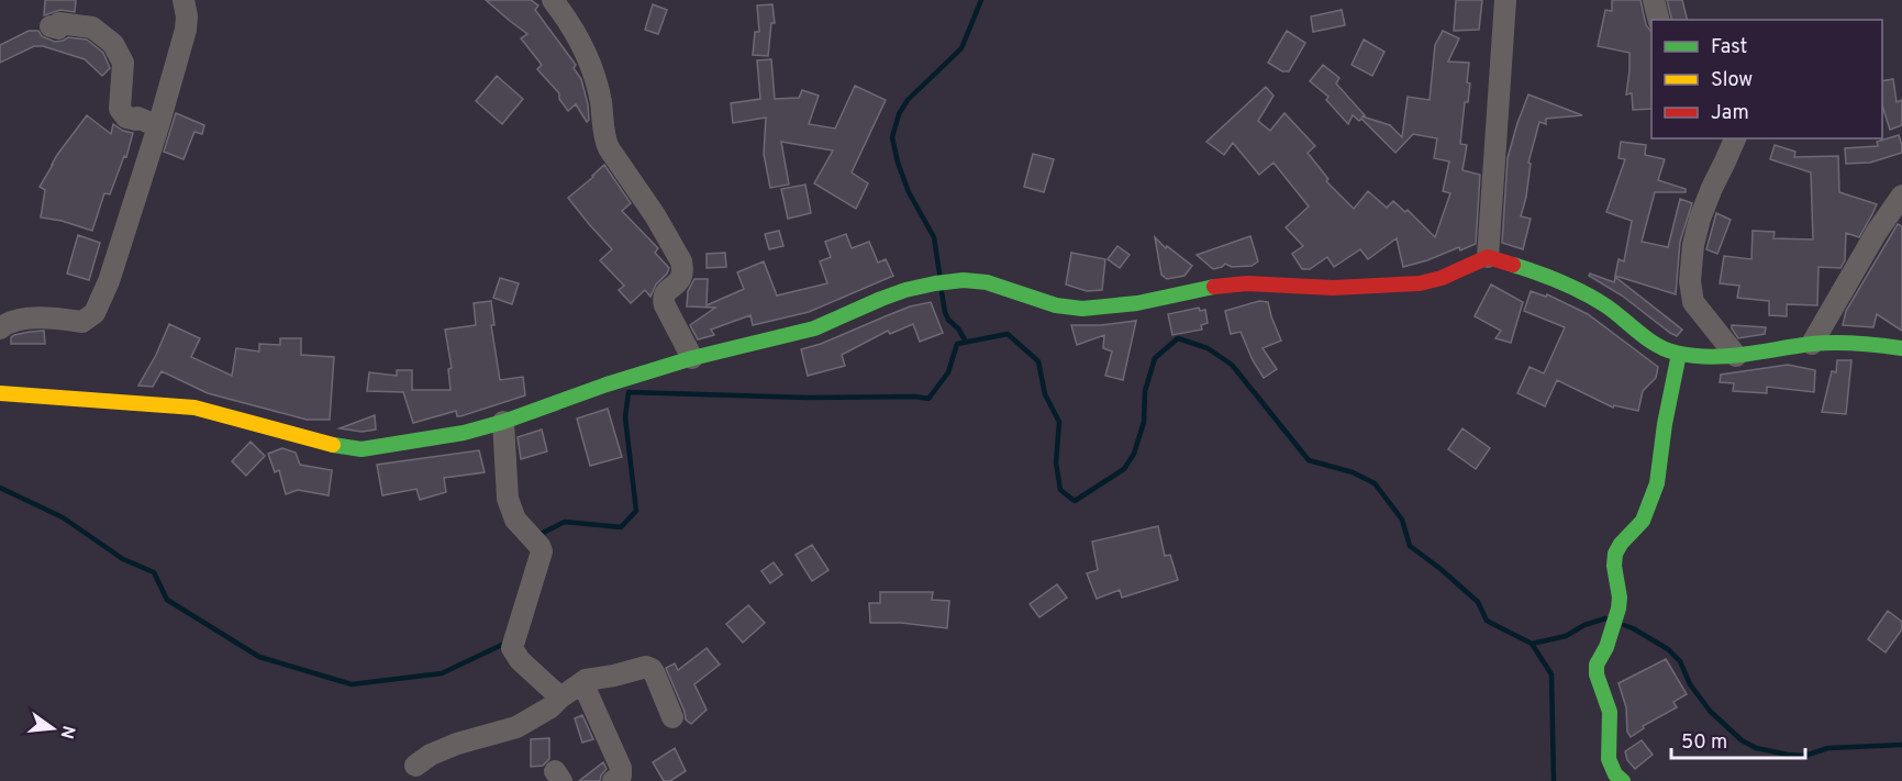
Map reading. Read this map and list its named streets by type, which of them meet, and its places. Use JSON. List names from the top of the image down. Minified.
{"legend":["Fast","Slow","Jam"],"scale_bar":"50 m","north":"right"}
